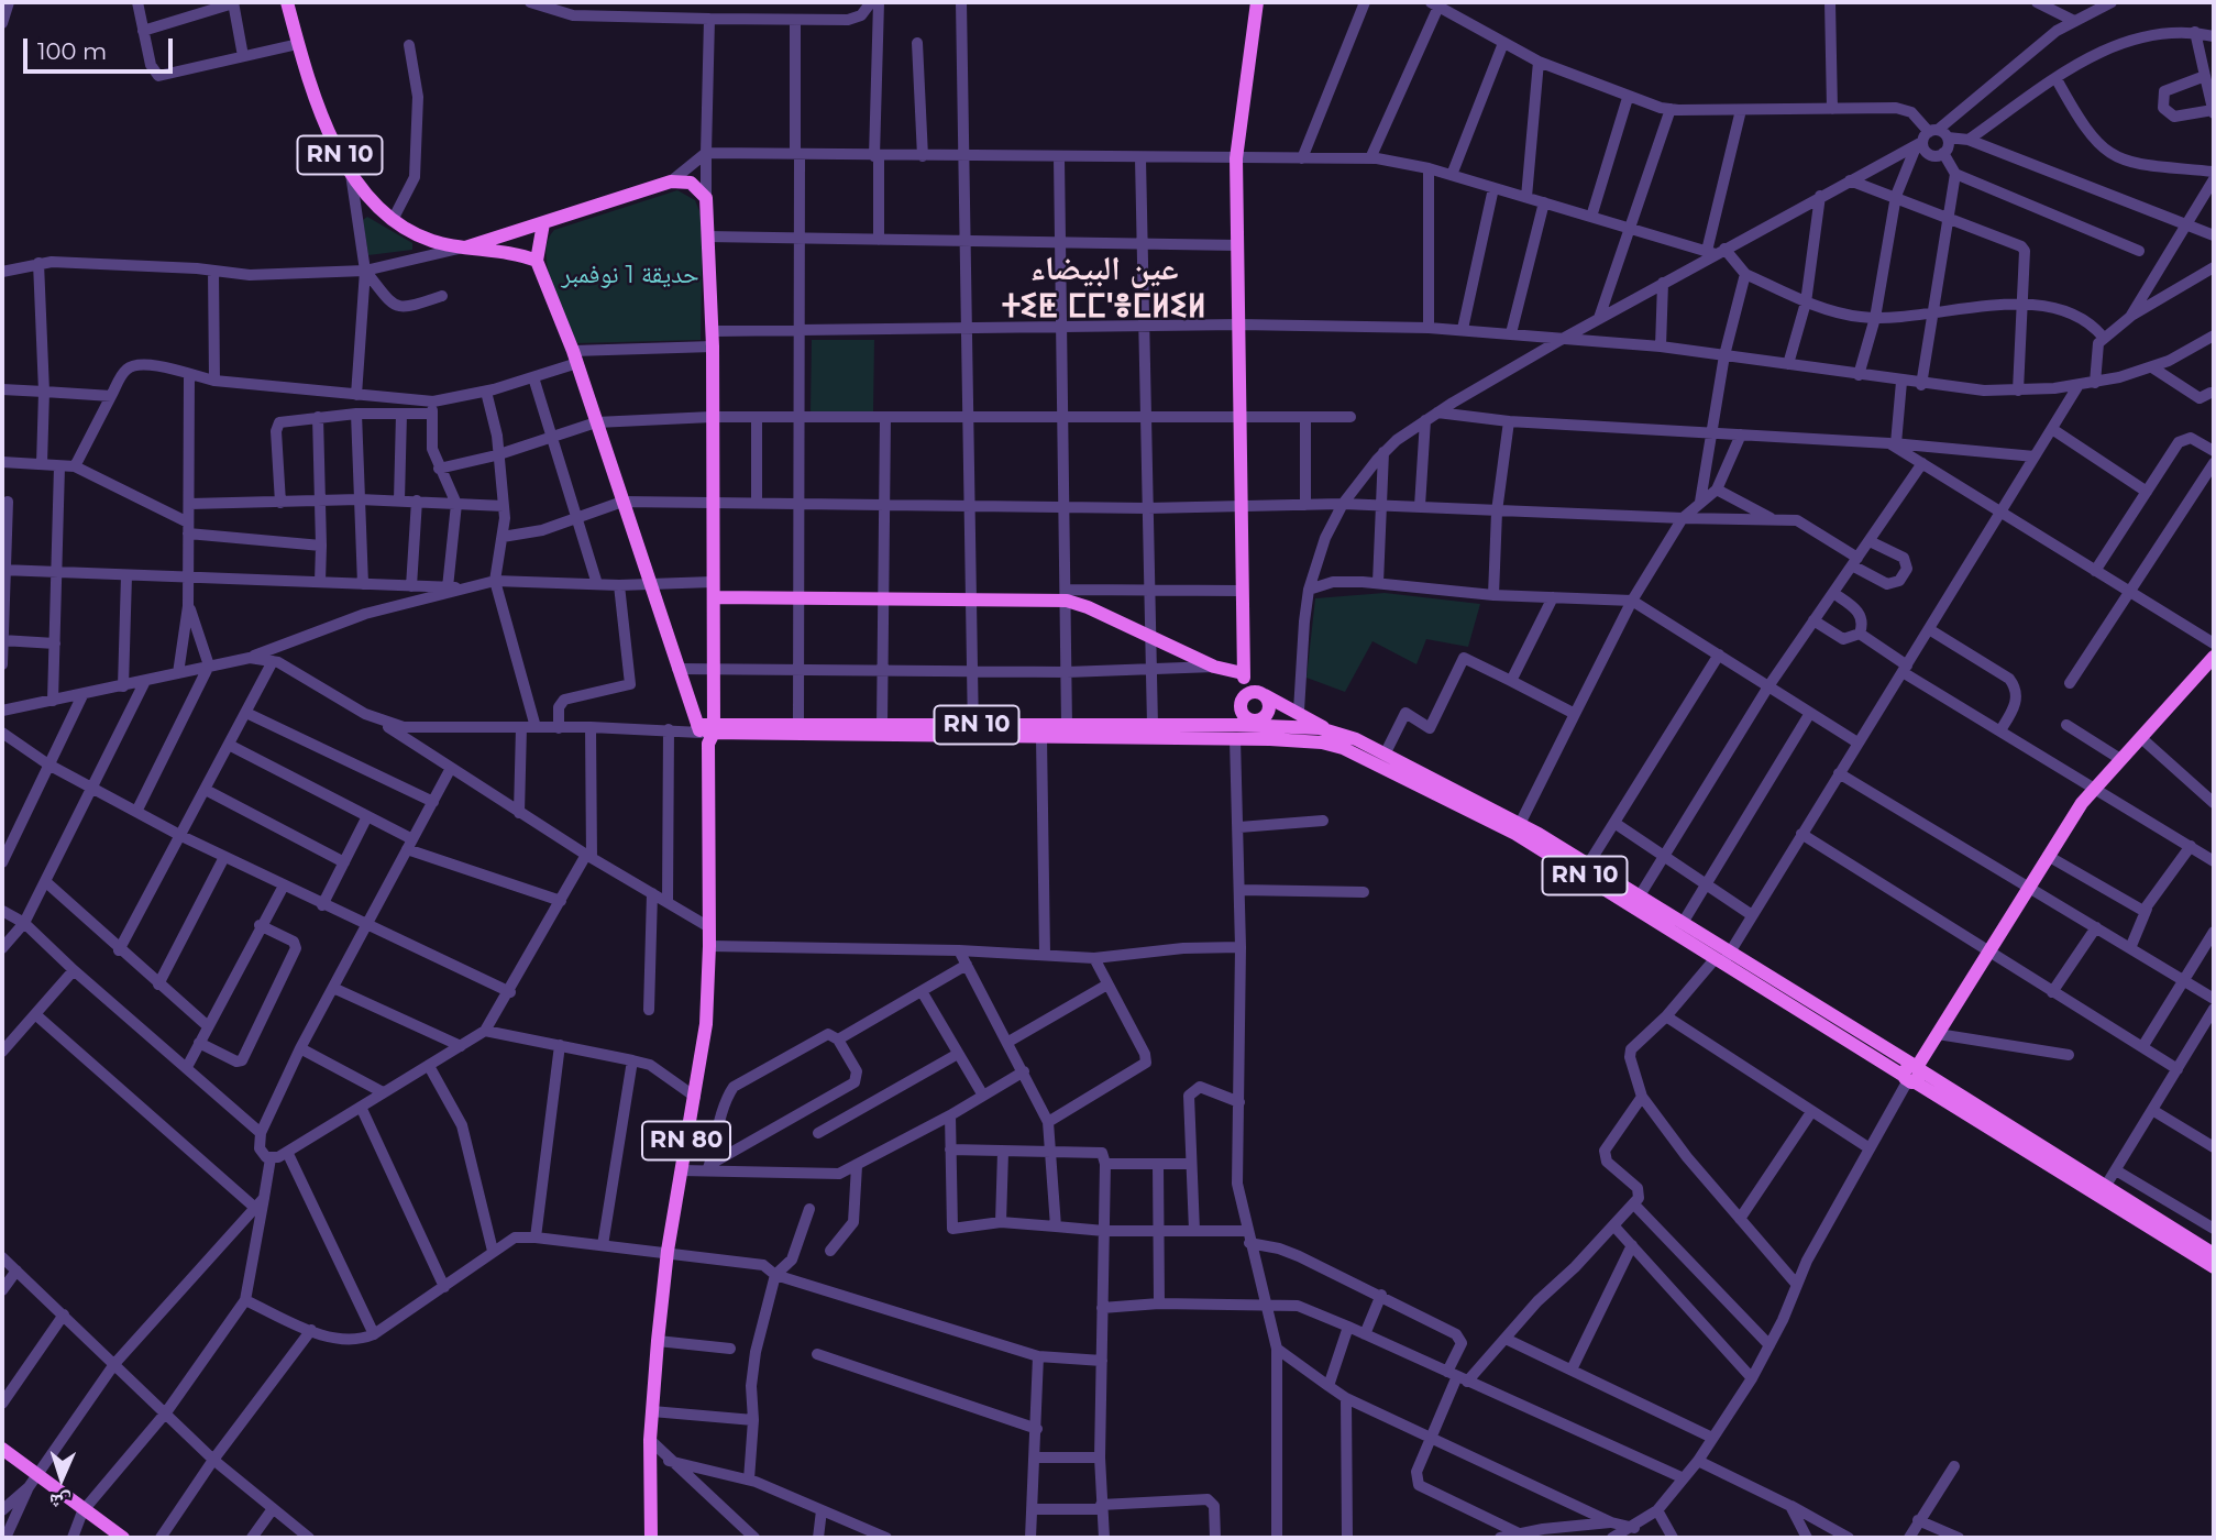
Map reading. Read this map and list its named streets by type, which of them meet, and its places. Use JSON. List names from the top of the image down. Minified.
{"streets":{"main road":["RN 10","RN 80"]},"crossings":[["RN 10","RN 80"]],"districts":["عين البيضاء ⵜⵉⵟ ⵎⵎ'ⴻⵎⵍⵉⵍ"],"parks":["حديقة 1 نوفمبر"],"scale_bar":"100 m","north":"bottom"}
